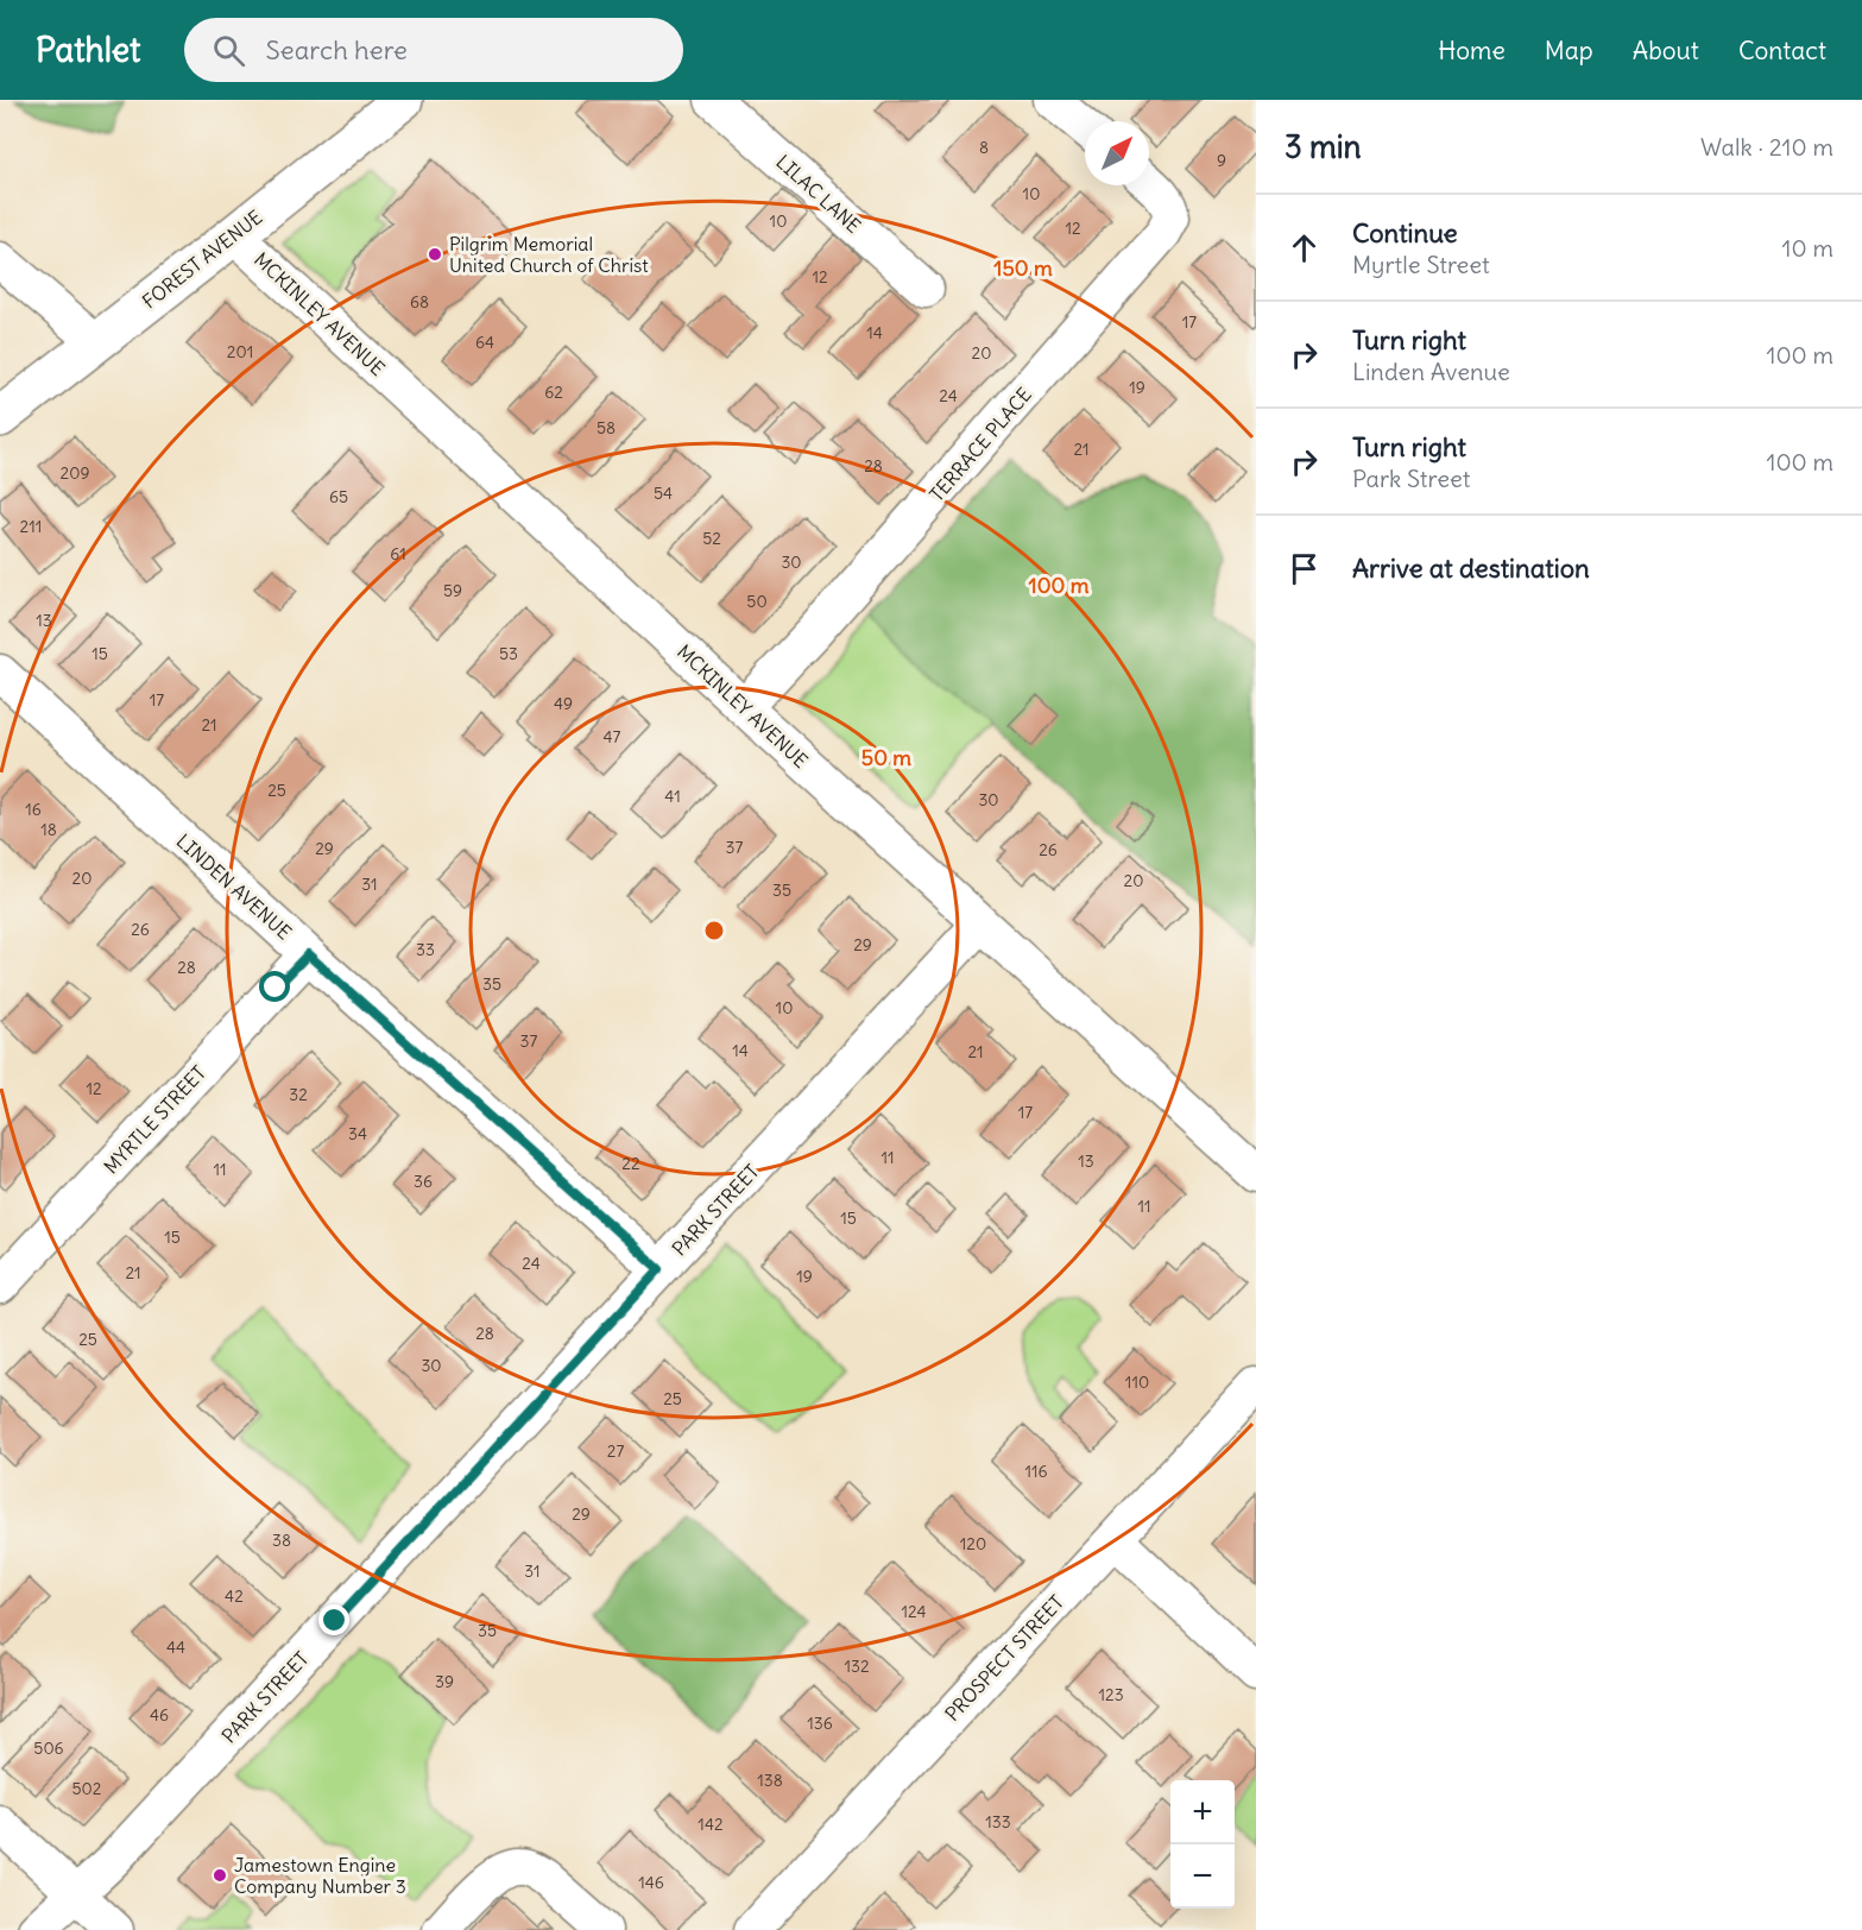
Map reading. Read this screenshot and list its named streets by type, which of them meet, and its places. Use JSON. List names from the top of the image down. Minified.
{"streets":{"main road":["FOREST AVENUE"],"street":["LILAC LANE","MCKINLEY AVENUE","TERRACE PLACE","LINDEN AVENUE","MYRTLE STREET","PARK STREET","PROSPECT STREET"]},"crossings":[["FOREST AVENUE","MCKINLEY AVENUE"],["MCKINLEY AVENUE","TERRACE PLACE"],["MCKINLEY AVENUE","PARK STREET"],["LINDEN AVENUE","MYRTLE STREET"],["LINDEN AVENUE","PARK STREET"]],"places":["Pilgrim Memorial United Church of Christ","Jamestown Engine Company Number 3"],"house_numbers":["8","9","10","10","12","12","68","17","14","64","201","20","19","62","24","58","21","28","209","54","65","211","52","61","30","59","50","13","15","53","17","49","21","47","25","41","30","16","18","37","29","26","20","20","31","35","26","29","33","28","35","10","37","14","21","12","32","17","34","11","13","22","11","36","11","15","15","24","21","19","28","25","30","110","25","27","116","29","38","120","31","42","124","35","44","132","39","123","46","136","506","138","502","133","142","146"],"north":"top right","page":{"header":"Pathlet","search":"Search here","nav":["Home","Map","About","Contact"],"heading":["3 min","Walk · 210 m"],"list":[["Continue","Myrtle Street","10 m"],["Turn right","Linden Avenue","100 m"],["Turn right","Park Street","100 m"],"Arrive at destination"],"map_buttons":["+","−"]},"rings":["150 m","100 m","50 m"]}
